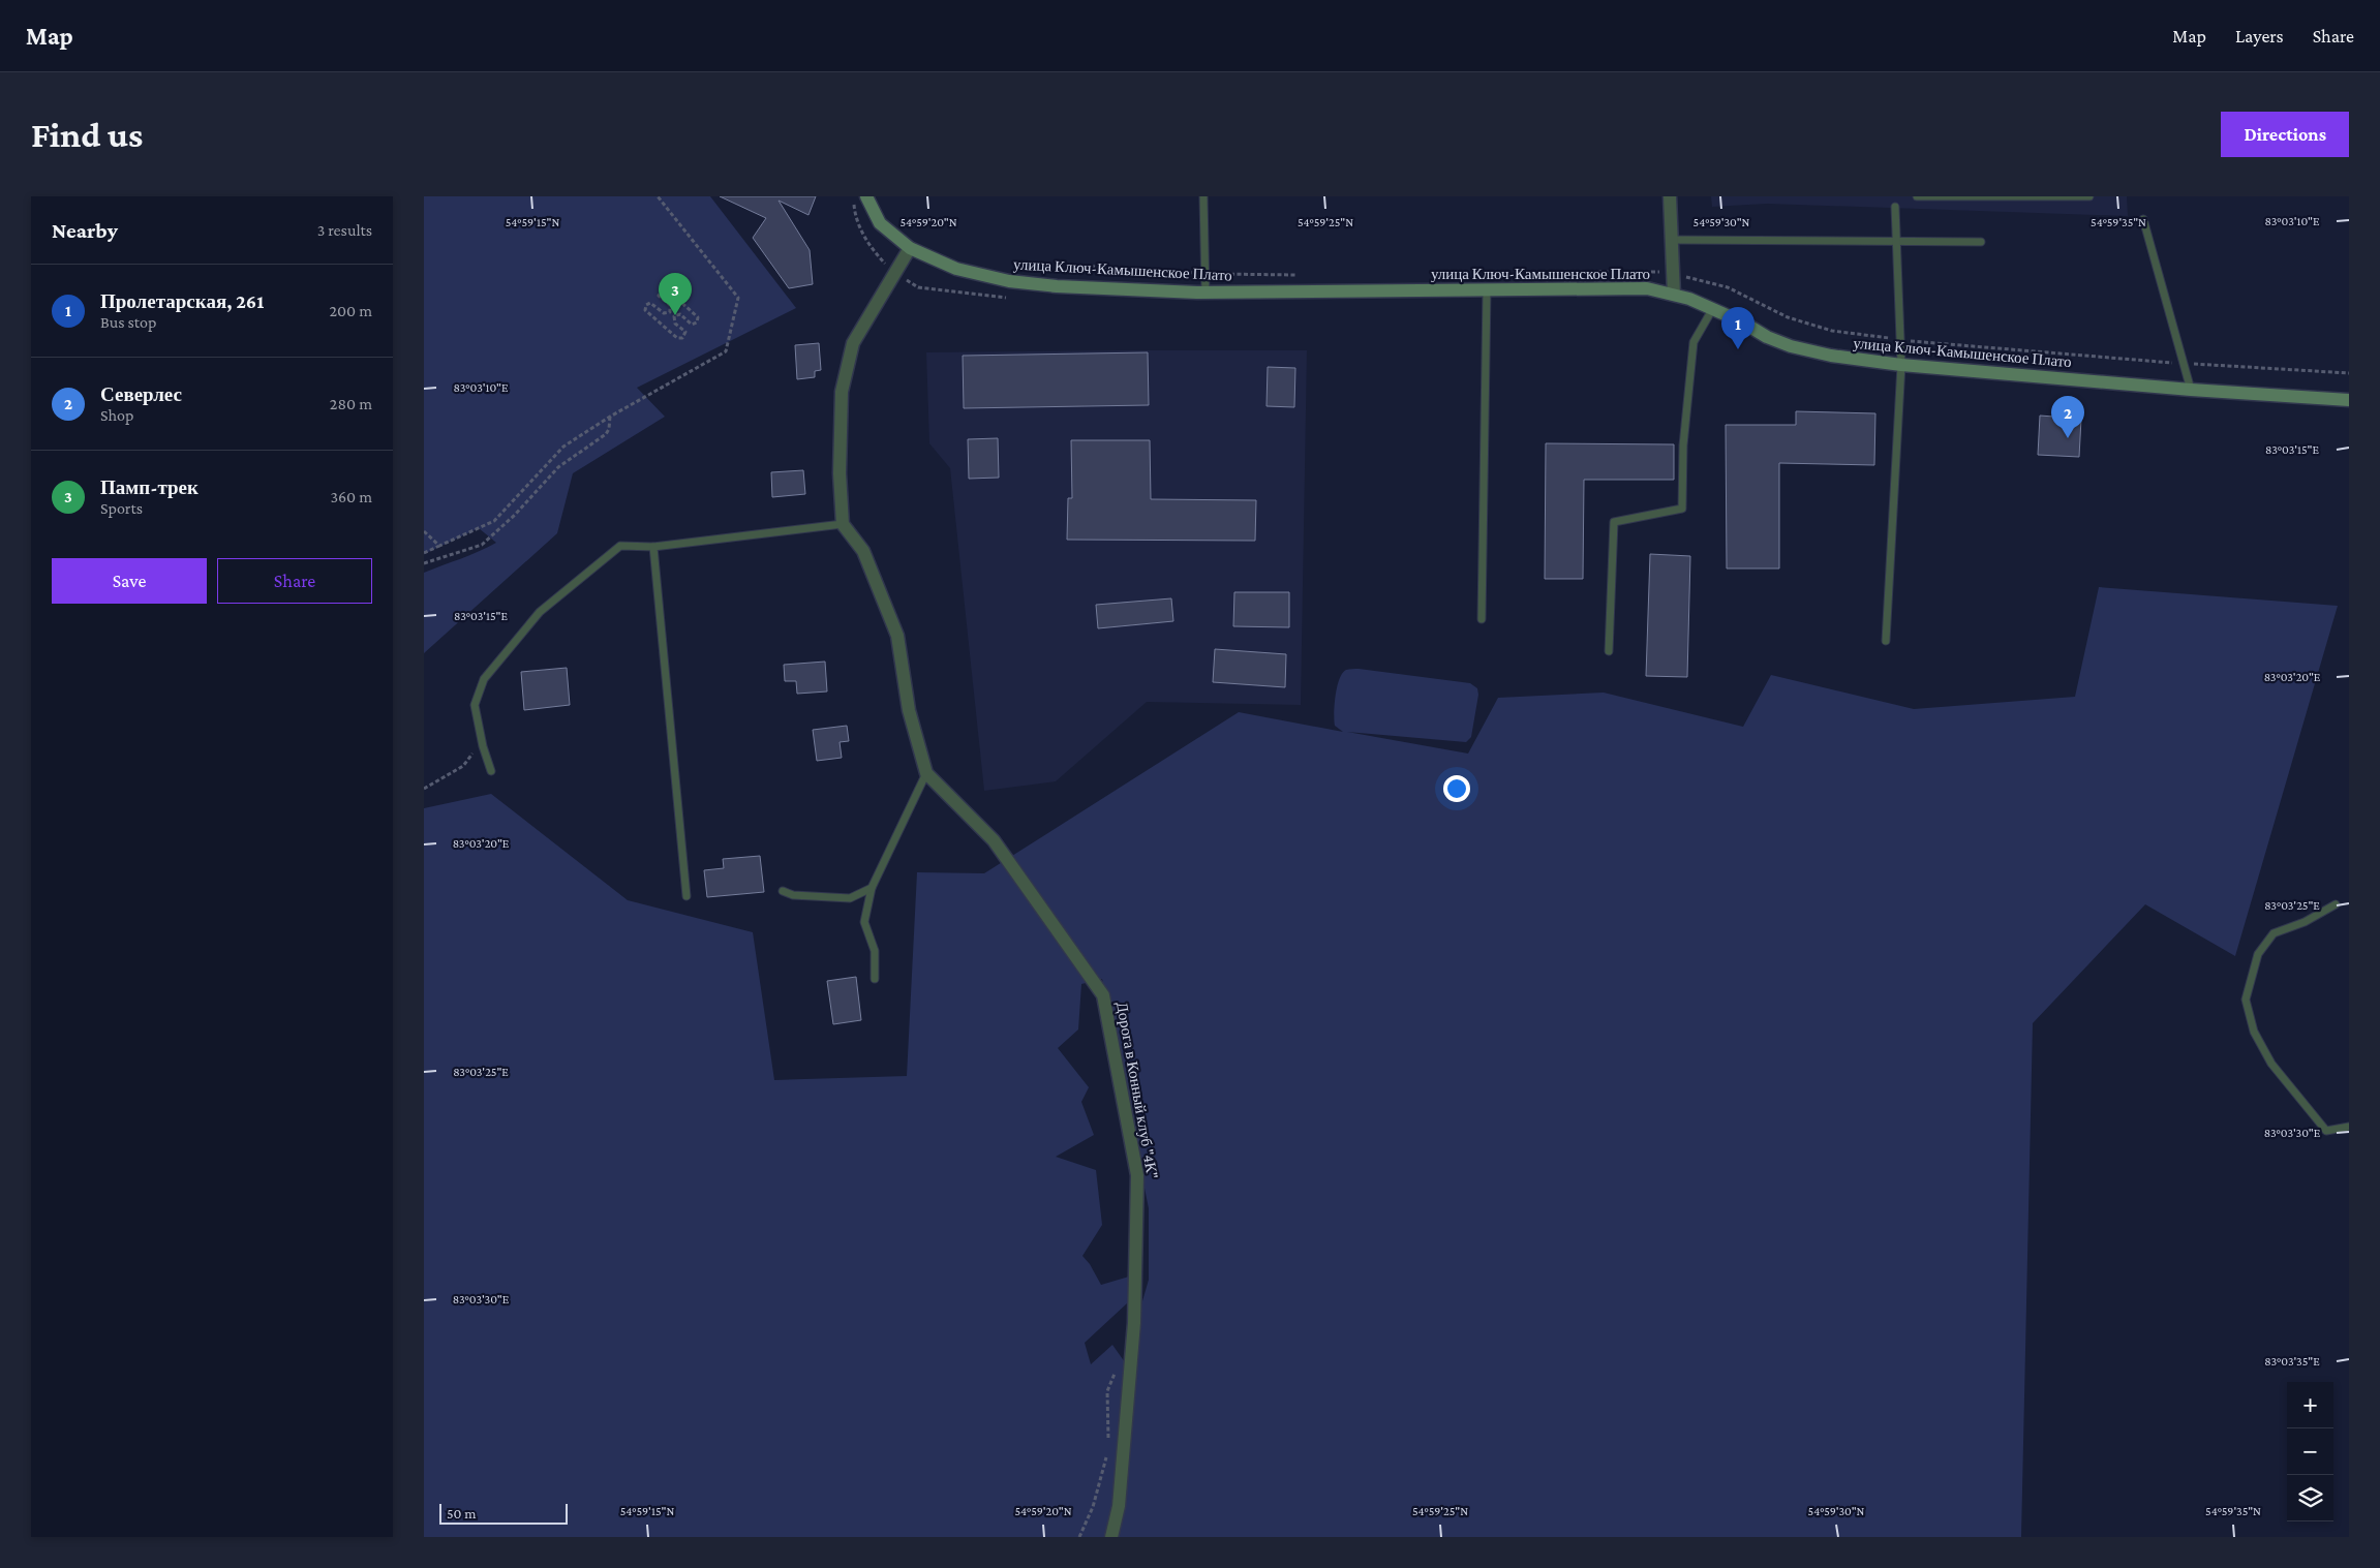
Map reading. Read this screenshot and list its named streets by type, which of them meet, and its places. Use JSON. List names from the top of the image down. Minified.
{"streets":{"main road":["улица Ключ-Камышенское Плато"],"street":["Дорога в Конный клуб \"4К\""]},"scale_bar":"50 m","page":{"header":"Map","nav":["Map","Layers","Share"],"buttons":["Directions",["Save","Share"]],"title":"Find us","heading":["Nearby","3 results"],"list":[{"mark":"1","name":"Пролетарская, 261","note":"Bus stop","value":"200 m"},{"mark":"2","name":"Северлес","note":"Shop","value":"280 m"},{"mark":"3","name":"Памп-трек","note":"Sports","value":"360 m"}],"pins":["3","1","2"],"map_buttons":["+","−"],"scale":"50 m"},"coordinates":["83°03'10\"E","54°59'15\"N","54°59'20\"N","54°59'25\"N","54°59'30\"N","54°59'35\"N","83°03'15\"E","83°03'20\"E","83°03'25\"E","83°03'30\"E","83°03'35\"E"]}
